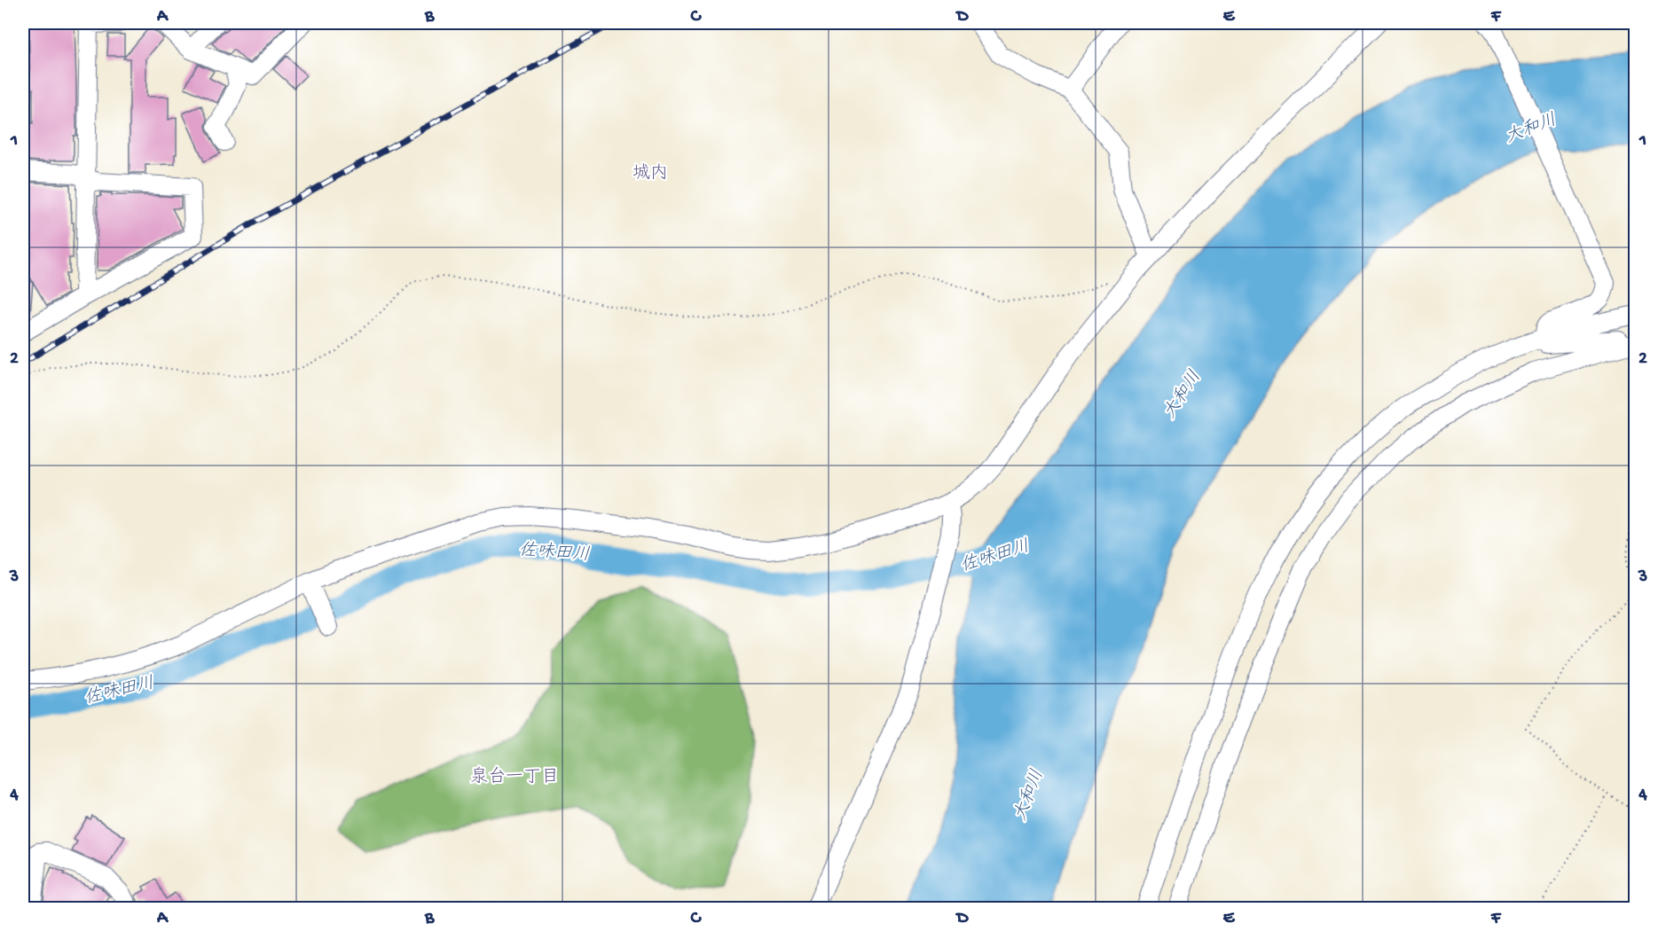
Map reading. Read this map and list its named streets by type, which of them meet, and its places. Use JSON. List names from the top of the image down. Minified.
{"districts":["城内","泉台一丁目"],"water":["大和川","佐味田川"],"grid":{"columns":["A","B","C","D","E","F"],"rows":["1","2","3","4"]}}
